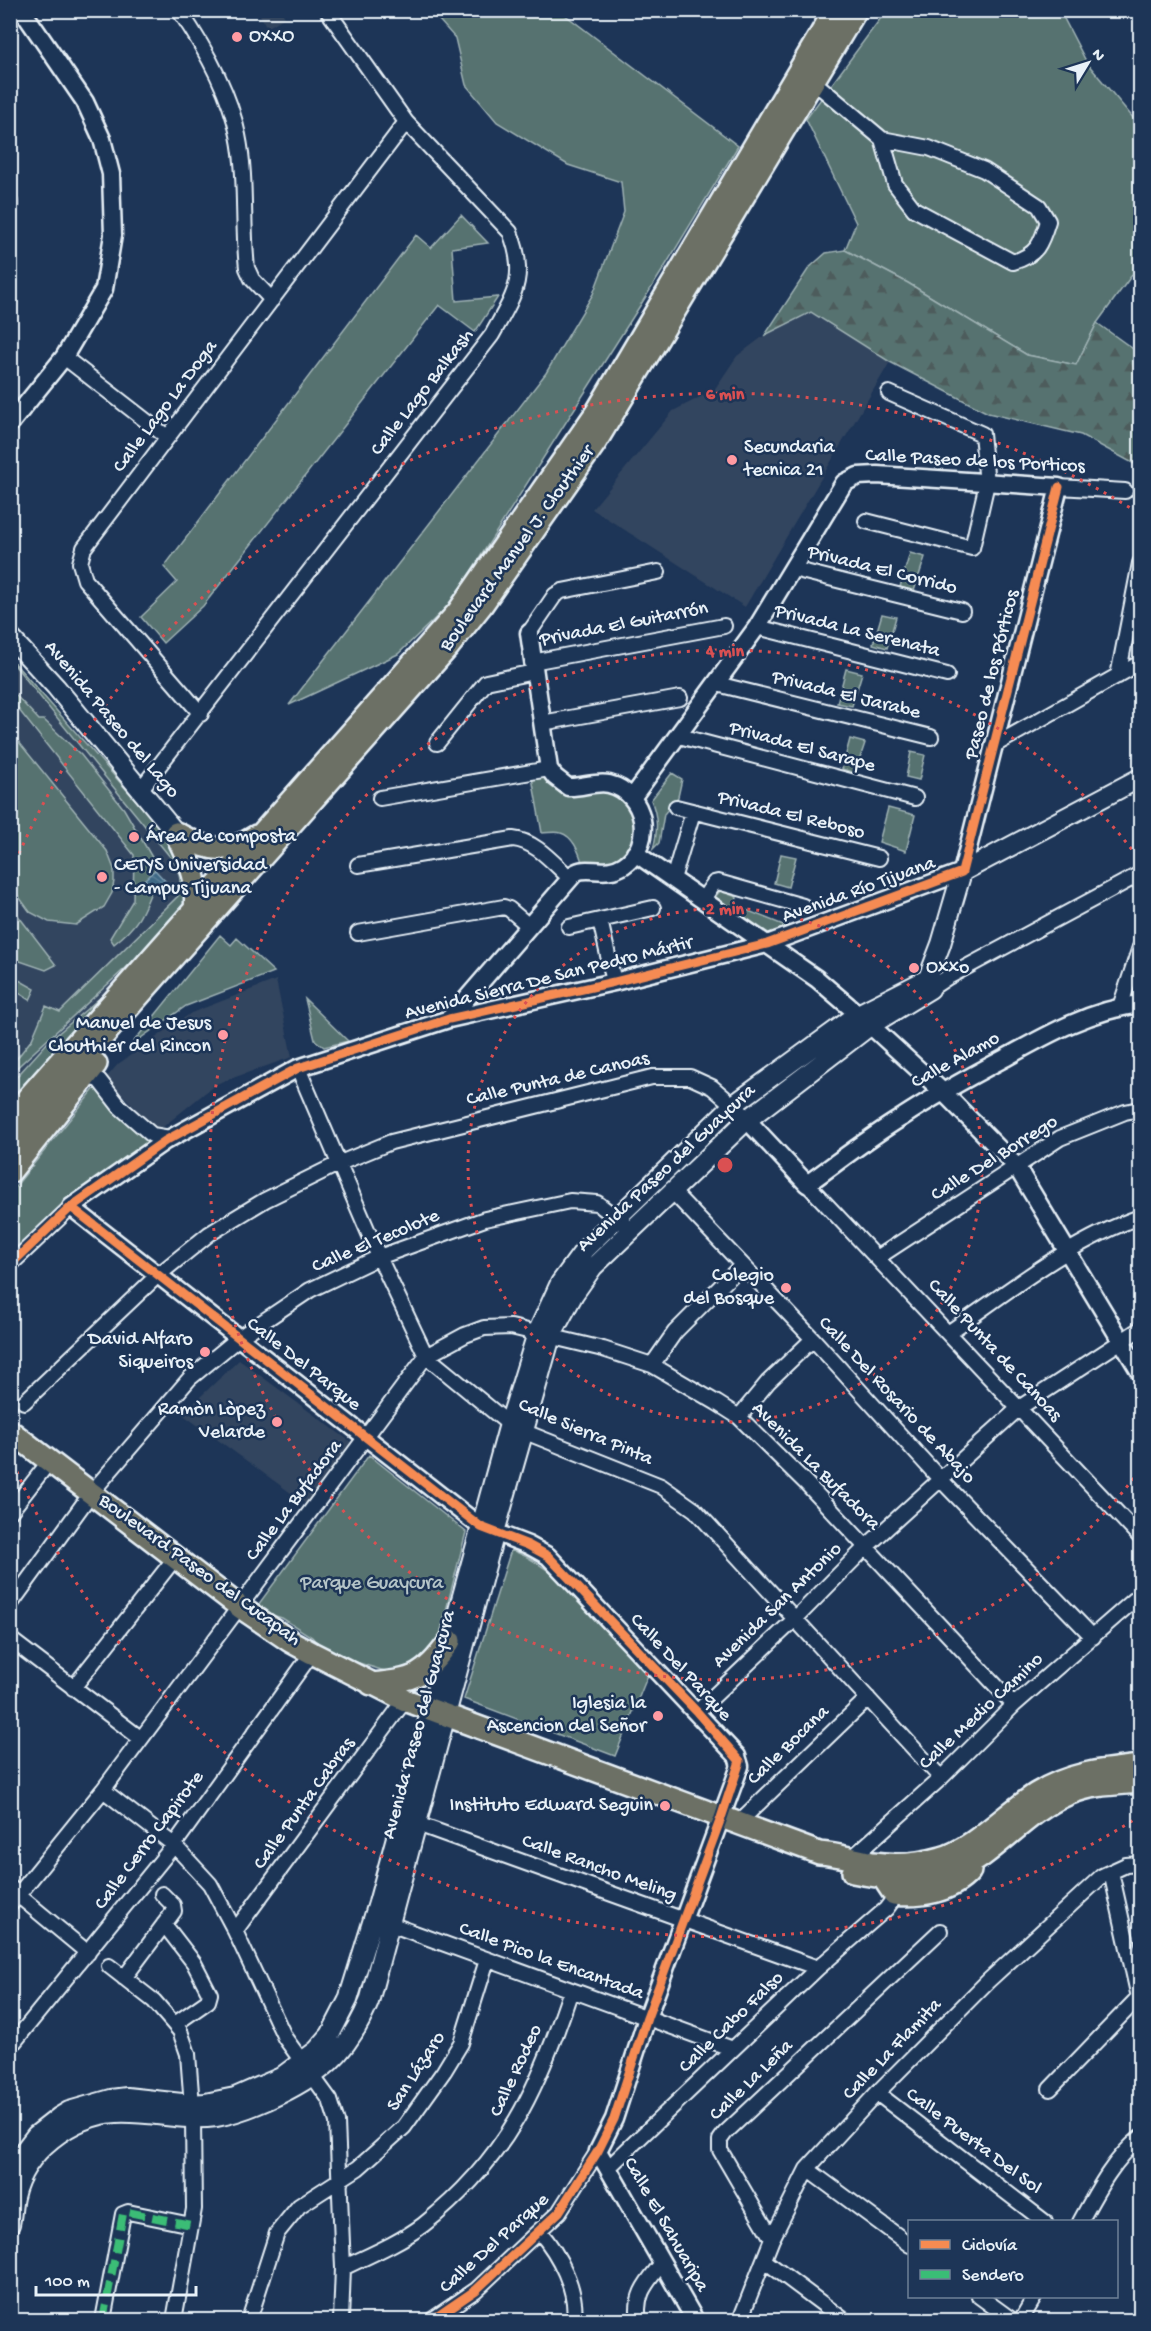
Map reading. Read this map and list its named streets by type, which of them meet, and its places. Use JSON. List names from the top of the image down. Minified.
{"streets":{"main road":["Boulevard Manuel J. Clouthier","Paseo de los Pórticos","Avenida Paseo del Lago","Avenida Río Tijuana","Avenida Paseo del Guaycura","Boulevard Paseo del Cucapah"],"street":["Calle Lago Balkash","Calle Lago La Doga","Calle Paseo de los Porticos","Privada El Corrido","Privada El Guitarrón","Privada La Serenata","Privada El Jarabe","Privada El Sarape","Privada El Reboso","Avenida Sierra De San Pedro Mártir","Calle Alamo","Calle Punta de Canoas","Calle Del Borrego","Calle El Tecolote","Calle Del Parque","Calle Del Rosario de Abajo","Calle Sierra Pinta","Avenida La Bufadora","Calle La Bufadora","Avenida San Antonio","Calle Medio Camino","Calle Bocana","Calle Punta Cabras","Calle Cerro Capirote","Calle Rancho Meling","Calle Pico la Encantada","Calle Cabo Falso","Calle La Flamita","Calle Rodeo","San Lázaro","Calle La Leña","Calle Puerta Del Sol","Calle El Sahuaripa"]},"crossings":[["Calle Lago Balkash","Calle Lago La Doga"],["Calle Lago Balkash","Avenida Paseo del Lago"],["Calle Paseo de los Porticos","Privada El Corrido"],["Calle Paseo de los Porticos","Privada La Serenata"],["Calle Paseo de los Porticos","Paseo de los Pórticos"],["Calle Paseo de los Porticos","Privada El Jarabe"],["Calle Paseo de los Porticos","Privada El Sarape"],["Paseo de los Pórticos","Avenida Río Tijuana"],["Paseo de los Pórticos","Avenida Paseo del Guaycura"],["Avenida Río Tijuana","Avenida Sierra De San Pedro Mártir"],["Avenida Sierra De San Pedro Mártir","Calle Del Parque"],["Avenida Sierra De San Pedro Mártir","Calle Sierra Pinta"],["Calle Alamo","Calle Punta de Canoas"],["Calle Punta de Canoas","Calle Del Borrego"],["Calle Punta de Canoas","Avenida Paseo del Guaycura"],["Calle Punta de Canoas","Calle Del Parque"],["Calle Punta de Canoas","Calle Sierra Pinta"],["Calle Punta de Canoas","Avenida San Antonio"],["Avenida Paseo del Guaycura","Calle El Tecolote"],["Avenida Paseo del Guaycura","Calle Del Parque"],["Avenida Paseo del Guaycura","Calle Del Rosario de Abajo"],["Avenida Paseo del Guaycura","Calle Sierra Pinta"],["Avenida Paseo del Guaycura","Avenida La Bufadora"],["Avenida Paseo del Guaycura","Calle La Bufadora"],["Avenida Paseo del Guaycura","Boulevard Paseo del Cucapah"],["Avenida Paseo del Guaycura","Calle Rancho Meling"],["Avenida Paseo del Guaycura","Calle Pico la Encantada"],["Calle El Tecolote","Calle Del Parque"],["Calle El Tecolote","Calle Sierra Pinta"],["Calle El Tecolote","Boulevard Paseo del Cucapah"],["Calle Del Parque","Calle La Bufadora"],["Calle Del Parque","Boulevard Paseo del Cucapah"],["Calle Del Parque","Avenida San Antonio"],["Calle Del Parque","Calle Bocana"],["Calle Del Parque","Calle Rancho Meling"],["Calle Del Parque","Calle Pico la Encantada"],["Calle Del Parque","Calle El Sahuaripa"],["Calle Del Rosario de Abajo","Avenida San Antonio"],["Calle Del Rosario de Abajo","Calle Medio Camino"],["Calle Sierra Pinta","Calle La Bufadora"],["Calle Sierra Pinta","Avenida San Antonio"],["Calle Sierra Pinta","Calle Medio Camino"],["Calle Sierra Pinta","Calle Bocana"],["Avenida La Bufadora","Calle La Bufadora"],["Avenida La Bufadora","Avenida San Antonio"],["Avenida La Bufadora","Calle Medio Camino"],["Calle La Bufadora","Boulevard Paseo del Cucapah"],["Boulevard Paseo del Cucapah","Calle Bocana"],["Boulevard Paseo del Cucapah","Calle Punta Cabras"],["Boulevard Paseo del Cucapah","Calle Cerro Capirote"],["Calle Rancho Meling","Calle Cabo Falso"],["Calle Pico la Encantada","Calle Cabo Falso"],["Calle Pico la Encantada","Calle Rodeo"],["Calle Pico la Encantada","San Lázaro"],["Calle Cabo Falso","Calle El Sahuaripa"],["Calle La Flamita","Calle La Leña"],["Calle La Flamita","Calle Puerta Del Sol"]],"parks":["Parque Guaycura"],"places":["OXXO","Secundaria tecnica 21","Área de composta","CETYS Universidad - Campus Tijuana","Oxxo","Manuel de Jesus Clouthier del Rincon","Colegio del Bosque","David Alfaro Siqueiros","Ramòn Lòpez Velarde","Iglesia la Ascencion del Señor","Instituto Edward Seguin"],"legend":["Ciclovía","Sendero"],"scale_bar":"100 m","north":"top right","rings":["6 min","4 min","2 min"]}
